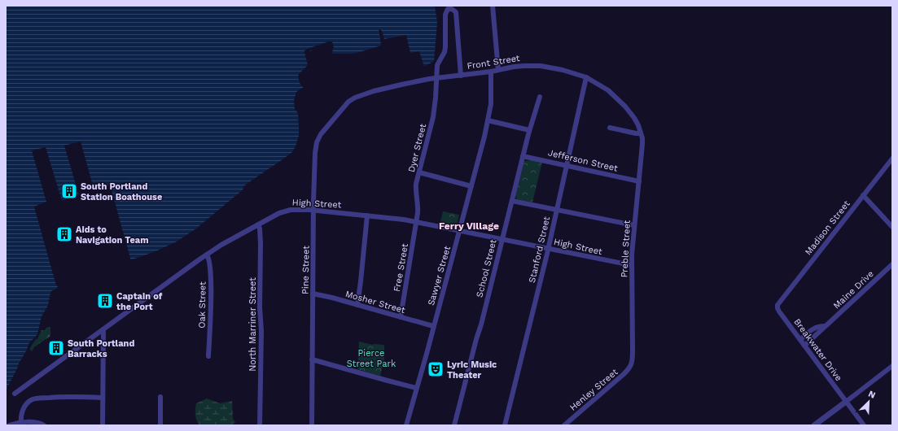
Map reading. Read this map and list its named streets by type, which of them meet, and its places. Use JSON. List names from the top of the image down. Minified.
{"streets":{"street":["Front Street","Dyer Street","Jefferson Street","High Street","Madison Street","Preble Street","Stanford Street","Free Street","School Street","Pine Street","Sawyer Street","Maine Drive","Mosher Street","Oak Street","North Marriner Street","Breakwater Drive","Henley Street"]},"crossings":[["Front Street","Dyer Street"],["Front Street","Preble Street"],["Front Street","Stanford Street"],["Front Street","Pine Street"],["Front Street","Sawyer Street"],["Dyer Street","High Street"],["Dyer Street","Free Street"],["Jefferson Street","Preble Street"],["Jefferson Street","Stanford Street"],["Jefferson Street","School Street"],["High Street","Preble Street"],["High Street","Stanford Street"],["High Street","Free Street"],["High Street","School Street"],["High Street","Pine Street"],["High Street","Sawyer Street"],["High Street","Oak Street"],["High Street","North Marriner Street"],["Madison Street","Breakwater Drive"],["Preble Street","Henley Street"],["Free Street","Mosher Street"],["Pine Street","Mosher Street"],["Sawyer Street","Mosher Street"],["Maine Drive","Breakwater Drive"]],"districts":["Ferry Village"],"parks":["Pierce Street Park"],"places":{"building":["South Portland Station Boathouse","Aids to Navigation Team","Captain of the Port","South Portland Barracks"],"theatre":["Lyric Music Theater"]},"north":"top right"}
